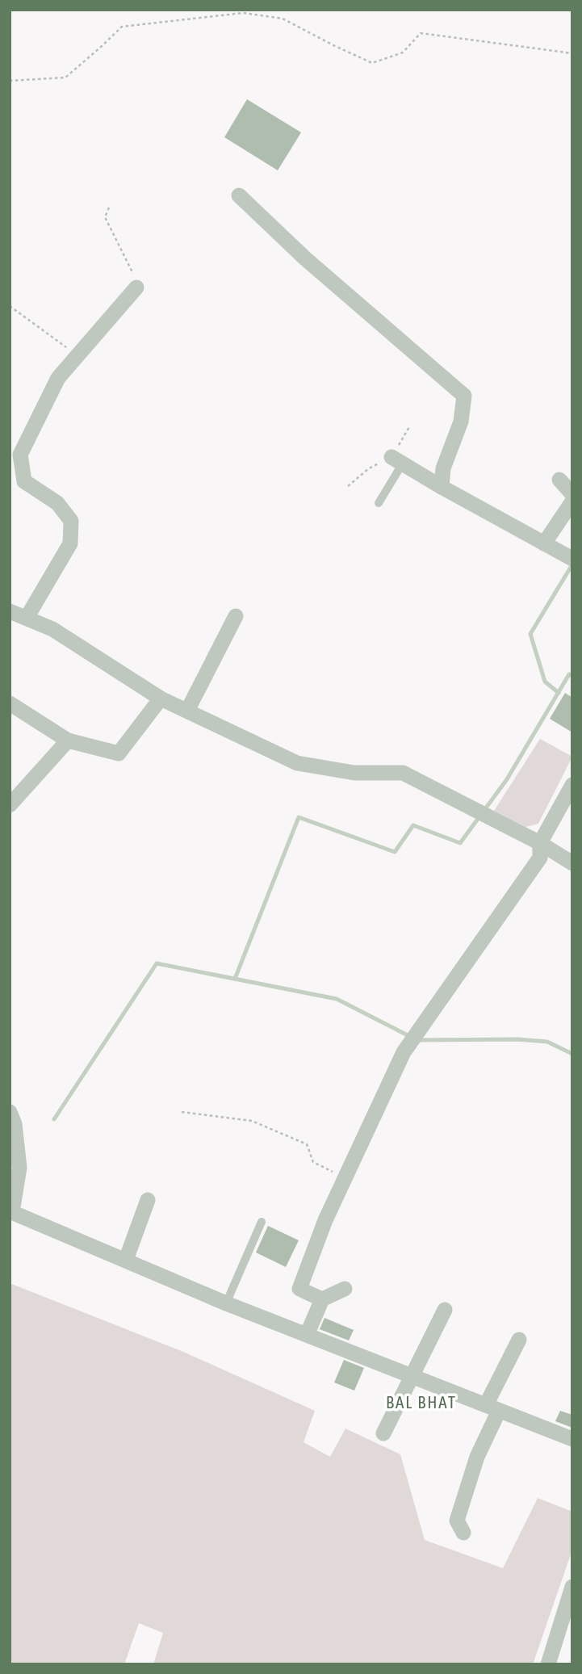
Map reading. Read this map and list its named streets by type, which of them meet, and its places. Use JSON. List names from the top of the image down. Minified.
{"districts":["BAL BHAT"]}
